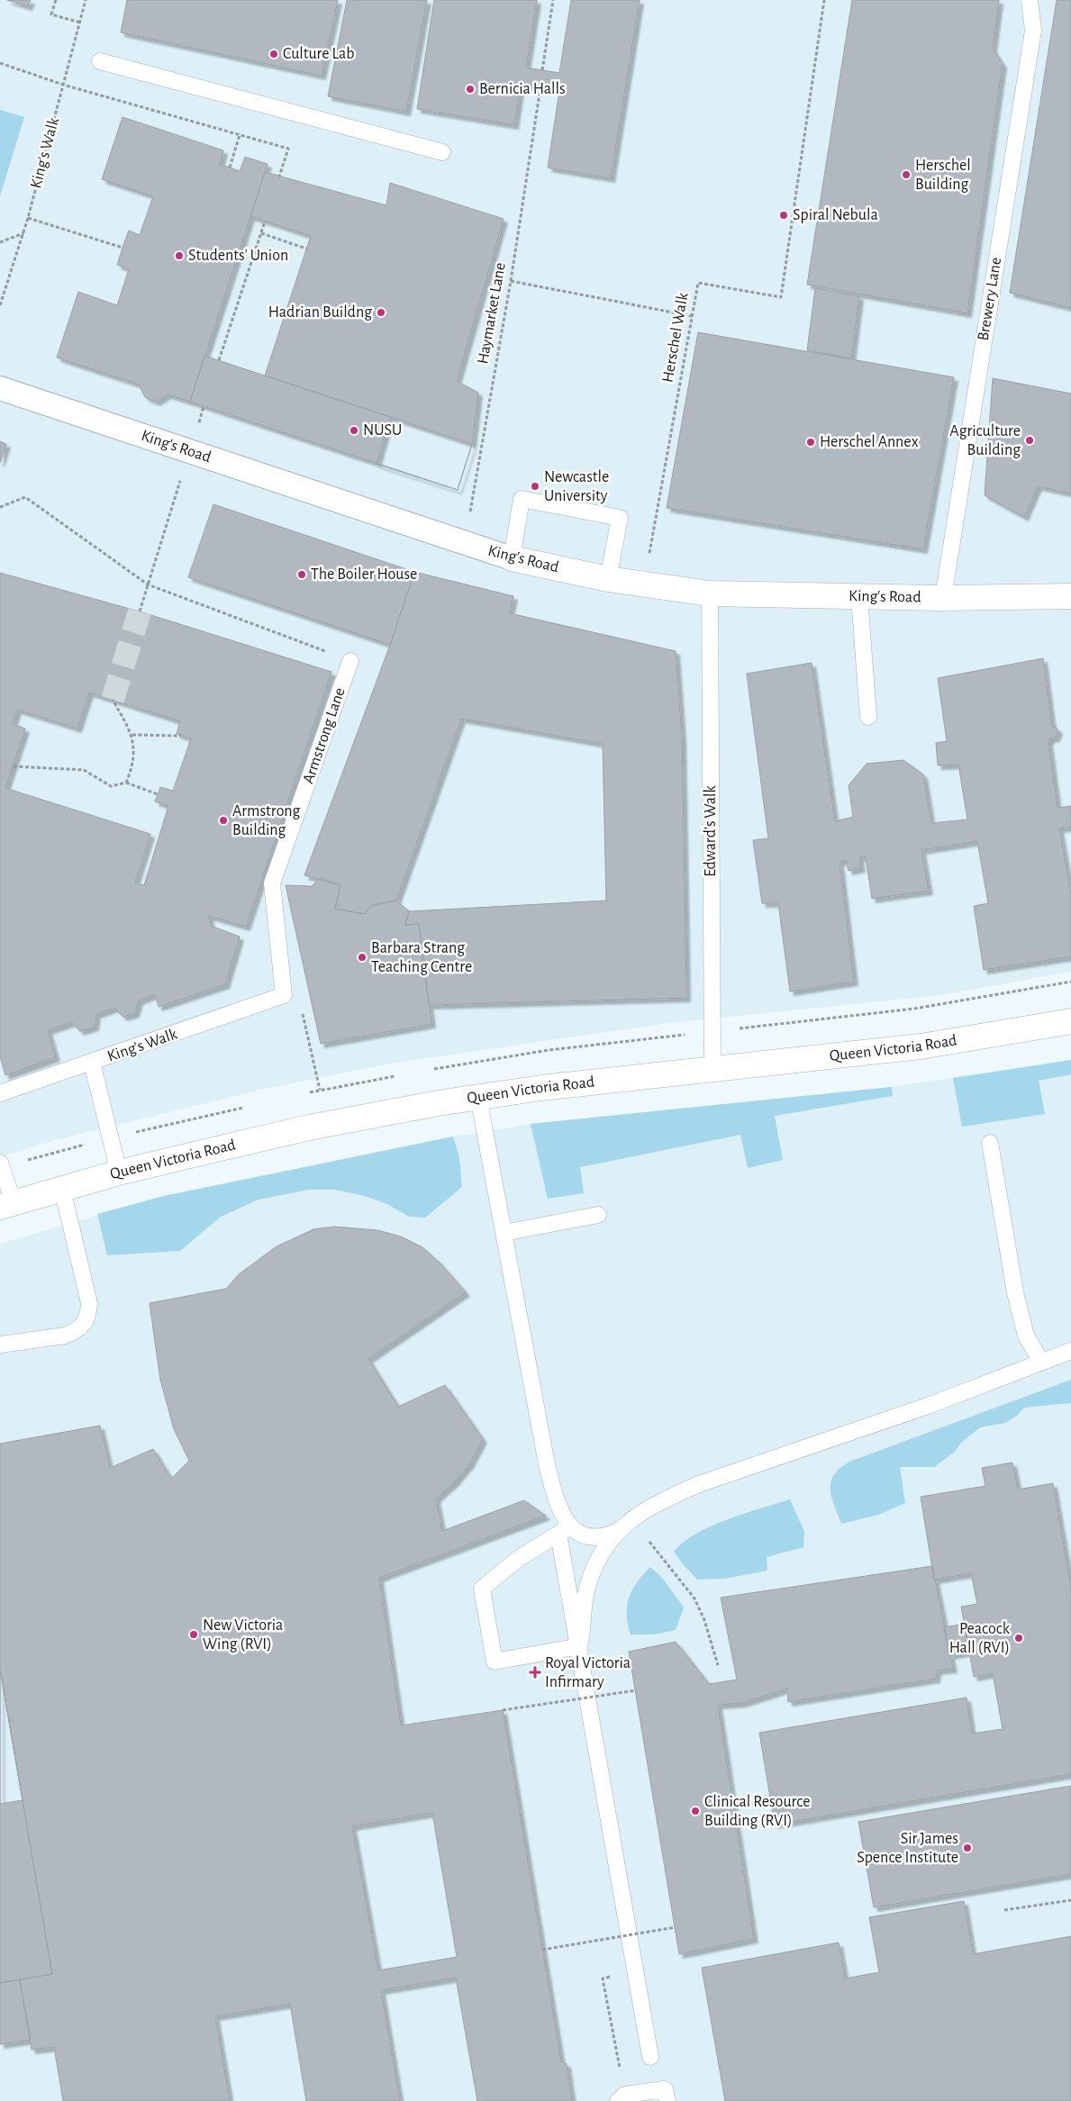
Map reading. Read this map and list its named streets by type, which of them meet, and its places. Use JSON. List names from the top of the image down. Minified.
{"streets":{"street":["King's Road","Queen Victoria Road"],"lane":["King's Walk","Brewery Lane","Armstrong Lane","Edward's Walk"],"path":["Haymarket Lane","Herschel Walk"]},"crossings":[["King's Walk","Armstrong Lane"],["Brewery Lane","King's Road"],["Haymarket Lane","King's Road"],["Herschel Walk","King's Road"],["King's Road","Edward's Walk"],["Edward's Walk","Queen Victoria Road"]],"places":{"other":["Culture Lab","Bernicia Halls","Herschel Building","Spiral Nebula","Students' Union","Hadrian Buildng","NUSU","Agriculture Building","Herschel Annex","Newcastle University","The Boiler House","Armstrong Building","Barbara Strang Teaching Centre","New Victoria Wing (RVI)","Peacock Hall (RVI)","Clinical Resource Building (RVI)","Sir James Spence Institute"],"health":["Royal Victoria Infirmary"]}}
